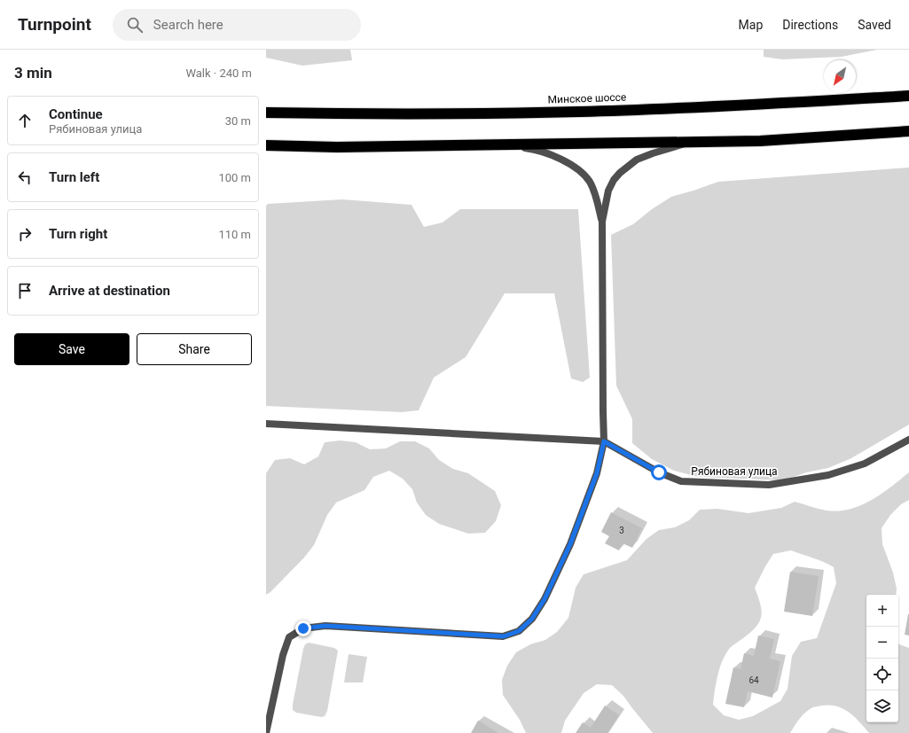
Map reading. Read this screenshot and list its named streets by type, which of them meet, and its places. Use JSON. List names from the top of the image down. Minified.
{"streets":{"highway":["Минское шоссе"],"street":["Рябиновая улица"]},"house_numbers":["3","64"],"north":"bottom left","page":{"header":"Turnpoint","search":"Search here","nav":["Map","Directions","Saved"],"heading":["3 min","Walk · 240 m"],"list":[["Continue","Рябиновая улица","30 m"],["Turn left","100 m"],["Turn right","110 m"],"Arrive at destination"],"buttons":["Save","Share"],"map_buttons":["+","−"]}}
